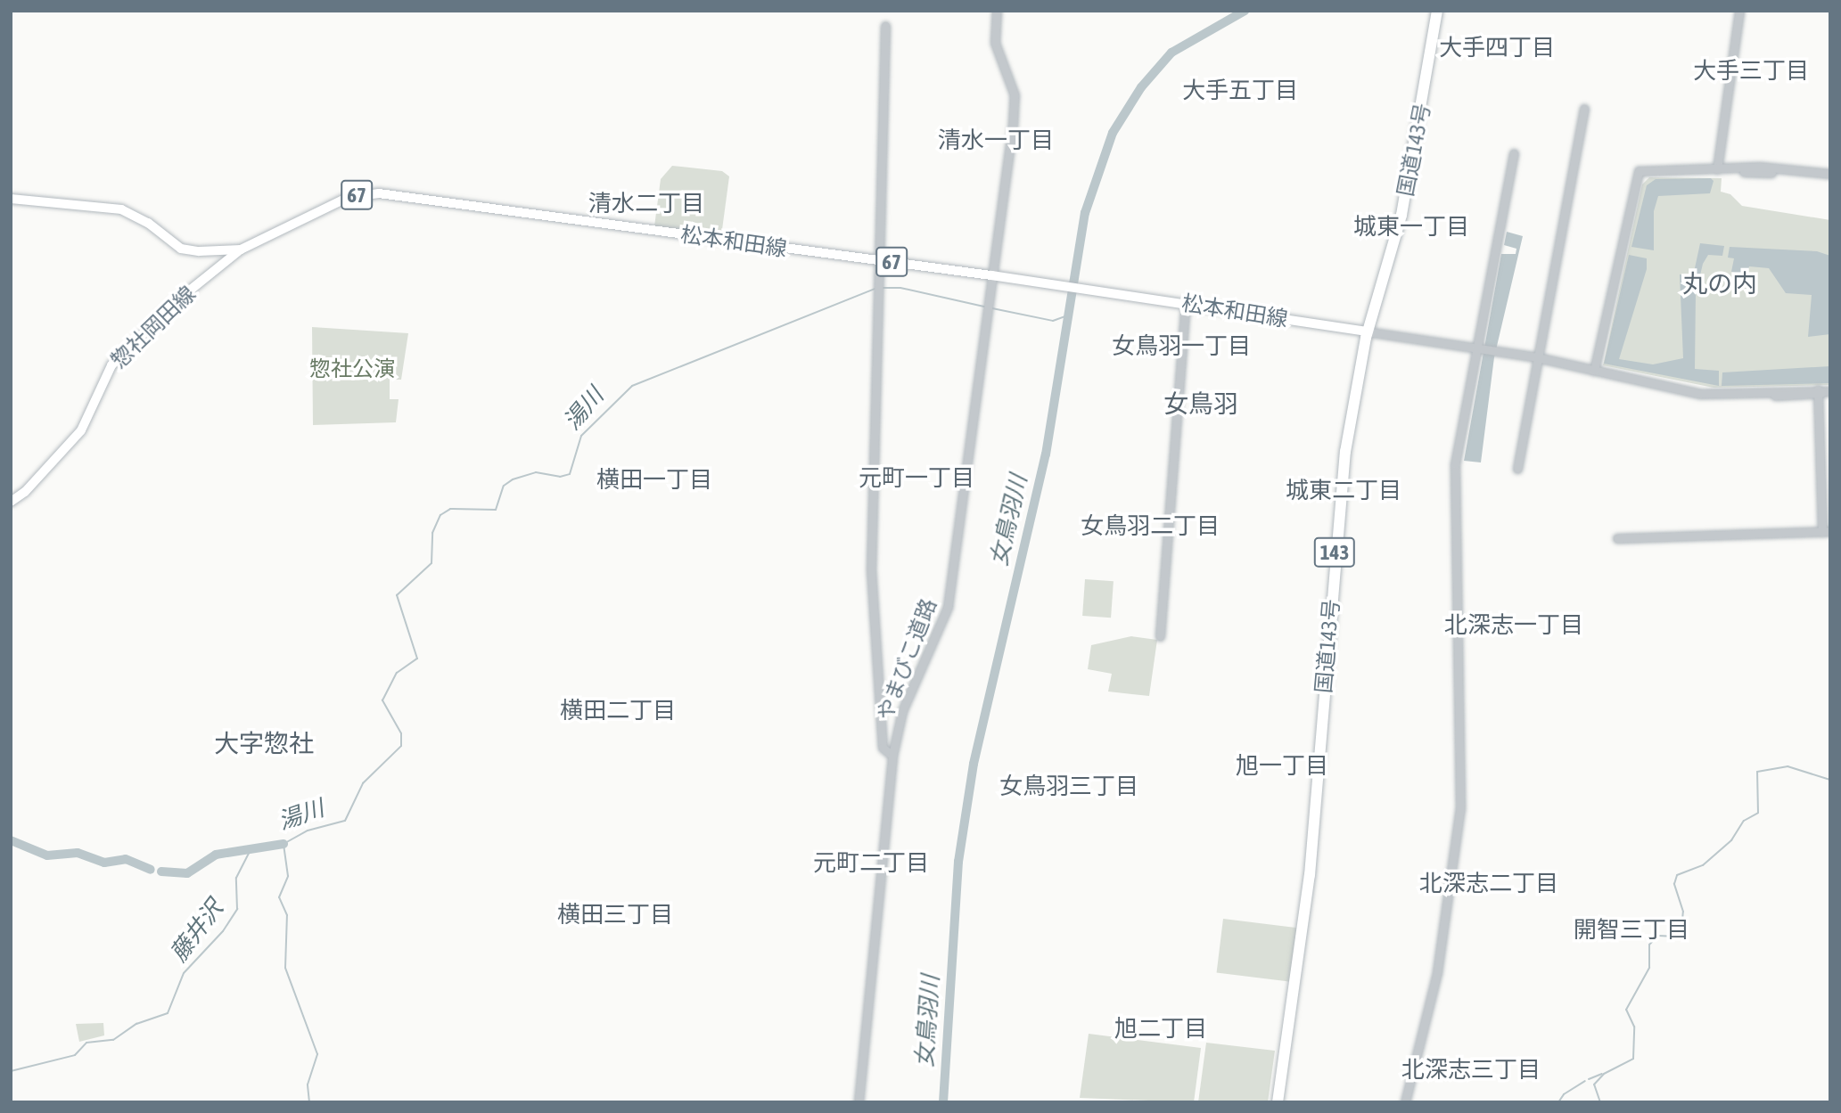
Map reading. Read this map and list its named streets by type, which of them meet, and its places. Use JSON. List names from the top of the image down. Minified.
{"streets":{"highway":["国道143号","143"],"main road":["67","松本和田線","惣社岡田線"],"street":["やまびこ道路"]},"crossings":[["国道143号","松本和田線"],["松本和田線","惣社岡田線"],["松本和田線","やまびこ道路"]],"districts":["大手四丁目","大手三丁目","大手五丁目","清水一丁目","清水二丁目","城東一丁目","丸の内","女鳥羽一丁目","女鳥羽","元町一丁目","横田一丁目","城東二丁目","女鳥羽二丁目","北深志一丁目","横田二丁目","大字惣社","旭一丁目","女鳥羽三丁目","元町二丁目","北深志二丁目","横田三丁目","開智三丁目","旭二丁目","北深志三丁目"],"water":["湯川","女鳥羽川","藤井沢"],"parks":["惣社公演"]}
